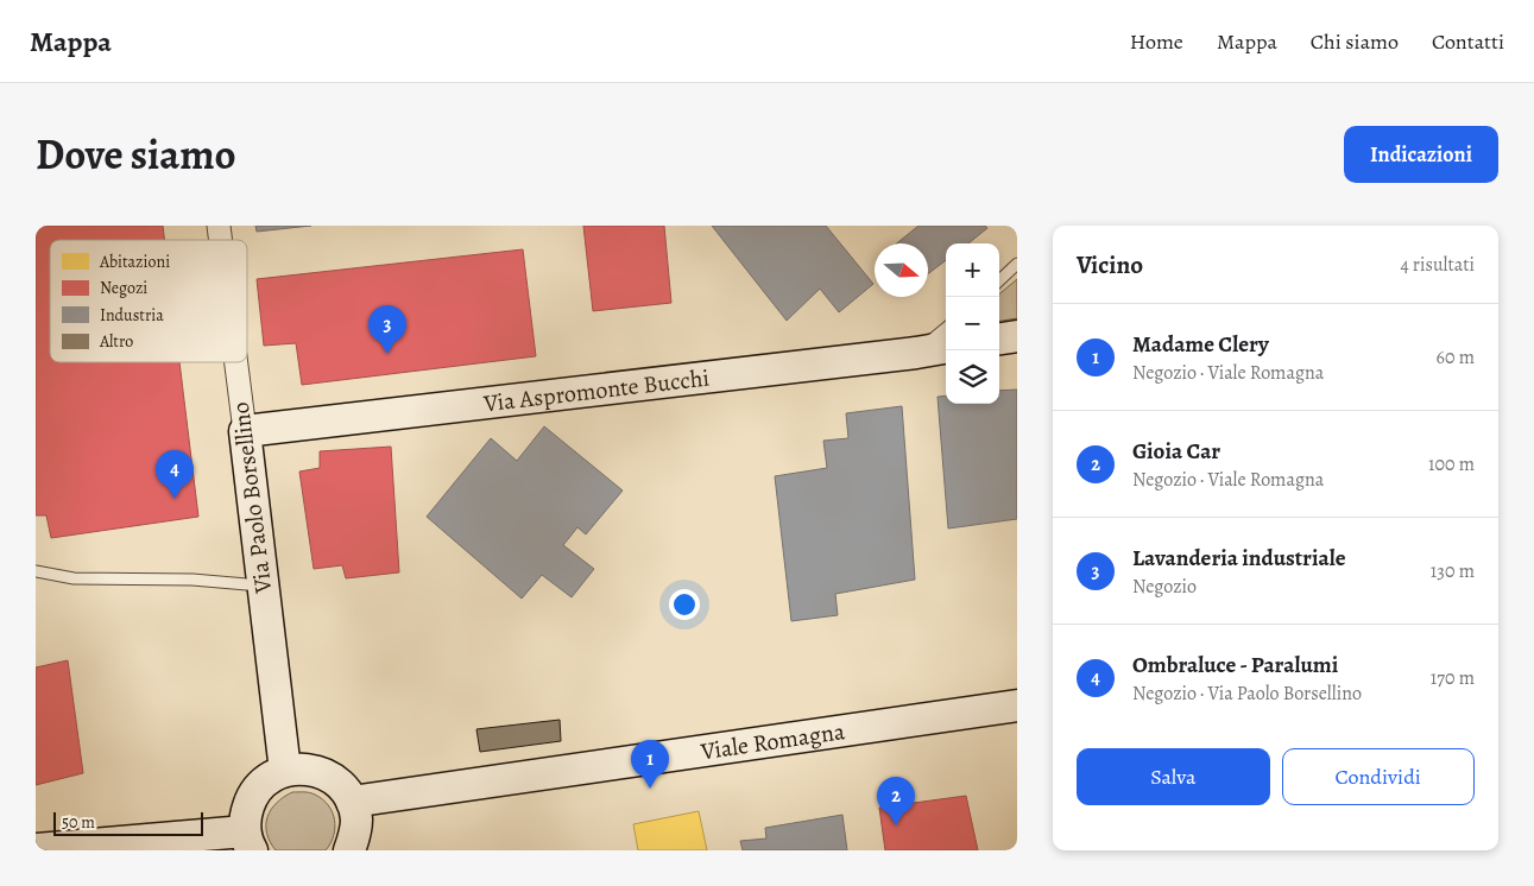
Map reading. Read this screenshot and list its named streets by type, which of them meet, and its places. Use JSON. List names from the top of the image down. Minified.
{"streets":{"main road":["Via Aspromonte Bucchi","Via Paolo Borsellino","Viale Romagna"]},"crossings":[["Via Aspromonte Bucchi","Via Paolo Borsellino"]],"legend":["Abitazioni","Negozi","Industria","Altro"],"scale_bar":"50 m","north":"right","page":{"header":"Mappa","nav":["Home","Mappa","Chi siamo","Contatti"],"title":"Dove siamo","buttons":["Indicazioni",["Salva","Condividi"]],"heading":["Vicino","4 risultati"],"map_buttons":["+","−"],"list":[{"mark":"1","name":"Madame Clery","note":"Negozio · Viale Romagna","value":"60 m"},{"mark":"2","name":"Gioia Car","note":"Negozio · Viale Romagna","value":"100 m"},{"mark":"3","name":"Lavanderia industriale","note":"Negozio","value":"130 m"},{"mark":"4","name":"Ombraluce - Paralumi","note":"Negozio · Via Paolo Borsellino","value":"170 m"}],"pins":["3","4","1","2"],"scale":"50 m"}}
